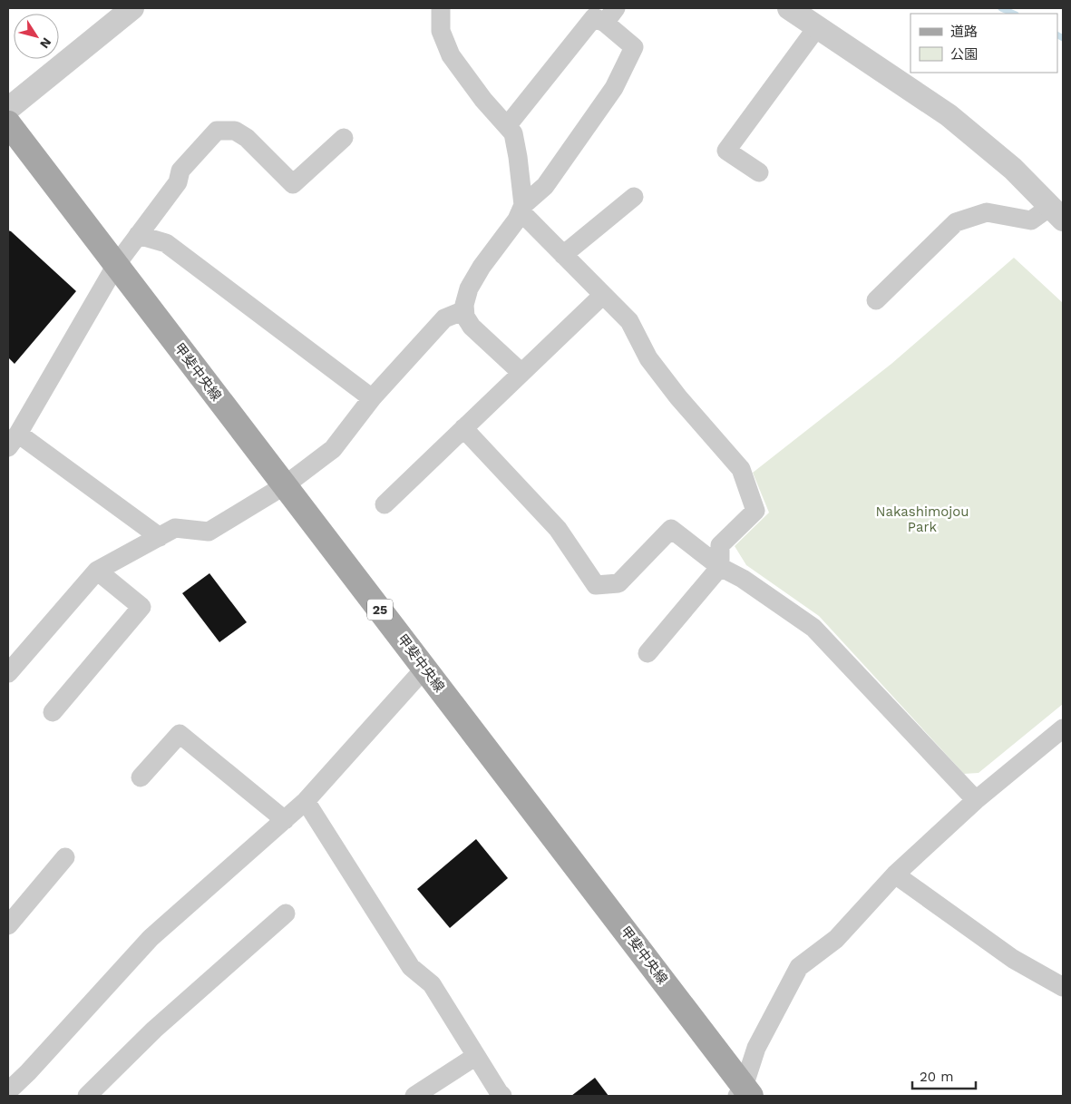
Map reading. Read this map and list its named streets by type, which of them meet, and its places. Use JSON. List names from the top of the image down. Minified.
{"streets":{"main road":["甲斐中央線","25"]},"parks":["Nakashimojou Park"],"legend":["道路","公園"],"scale_bar":"20 m","north":"bottom right"}
